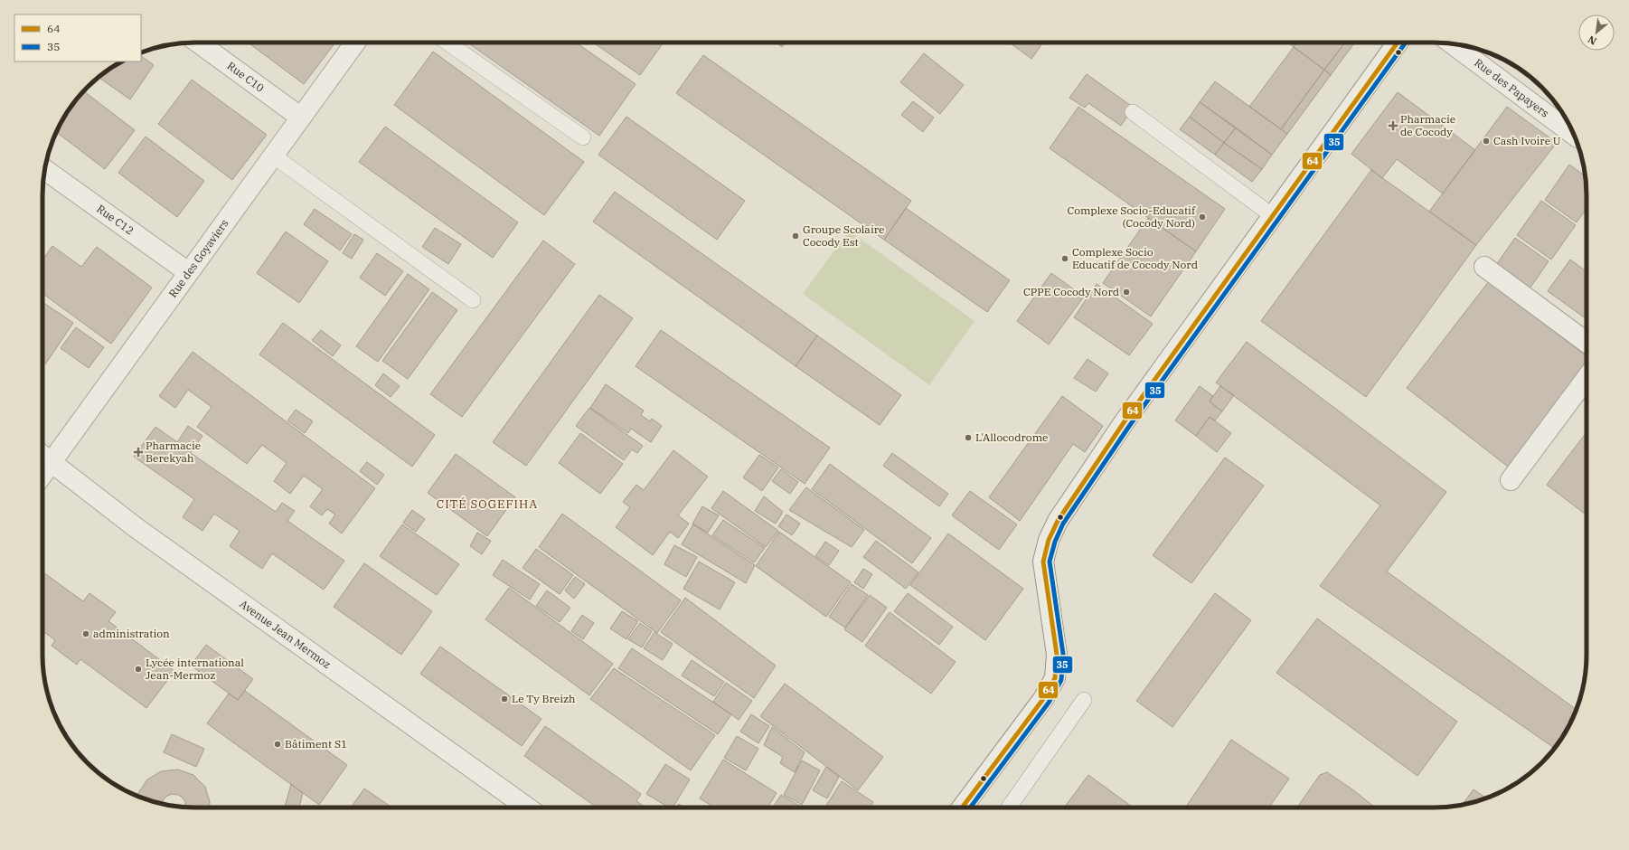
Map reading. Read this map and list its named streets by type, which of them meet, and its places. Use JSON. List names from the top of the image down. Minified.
{"streets":{"street":["Rue C10","Rue des Papayers","Rue C12","Rue des Goyaviers","Avenue Jean Mermoz"]},"crossings":[["Rue C10","Rue des Goyaviers"],["Rue C12","Rue des Goyaviers"],["Rue des Goyaviers","Avenue Jean Mermoz"]],"districts":["CITÉ SOGEFIHA"],"places":{"health":["Pharmacie de Cocody","Pharmacie Berekyah"],"other":["Cash Ivoire U","Complexe Socio-Educatif (Cocody Nord)","Groupe Scolaire Cocody Est","Complexe Socio Educatif de Cocody Nord","CPPE Cocody Nord","L'Allocodrome","administration","Lycée international Jean-Mermoz","Le Ty Breizh","Bâtiment S1"]},"lines":["transit line 64","transit line 35"],"legend":["64","35"],"north":"bottom left"}
